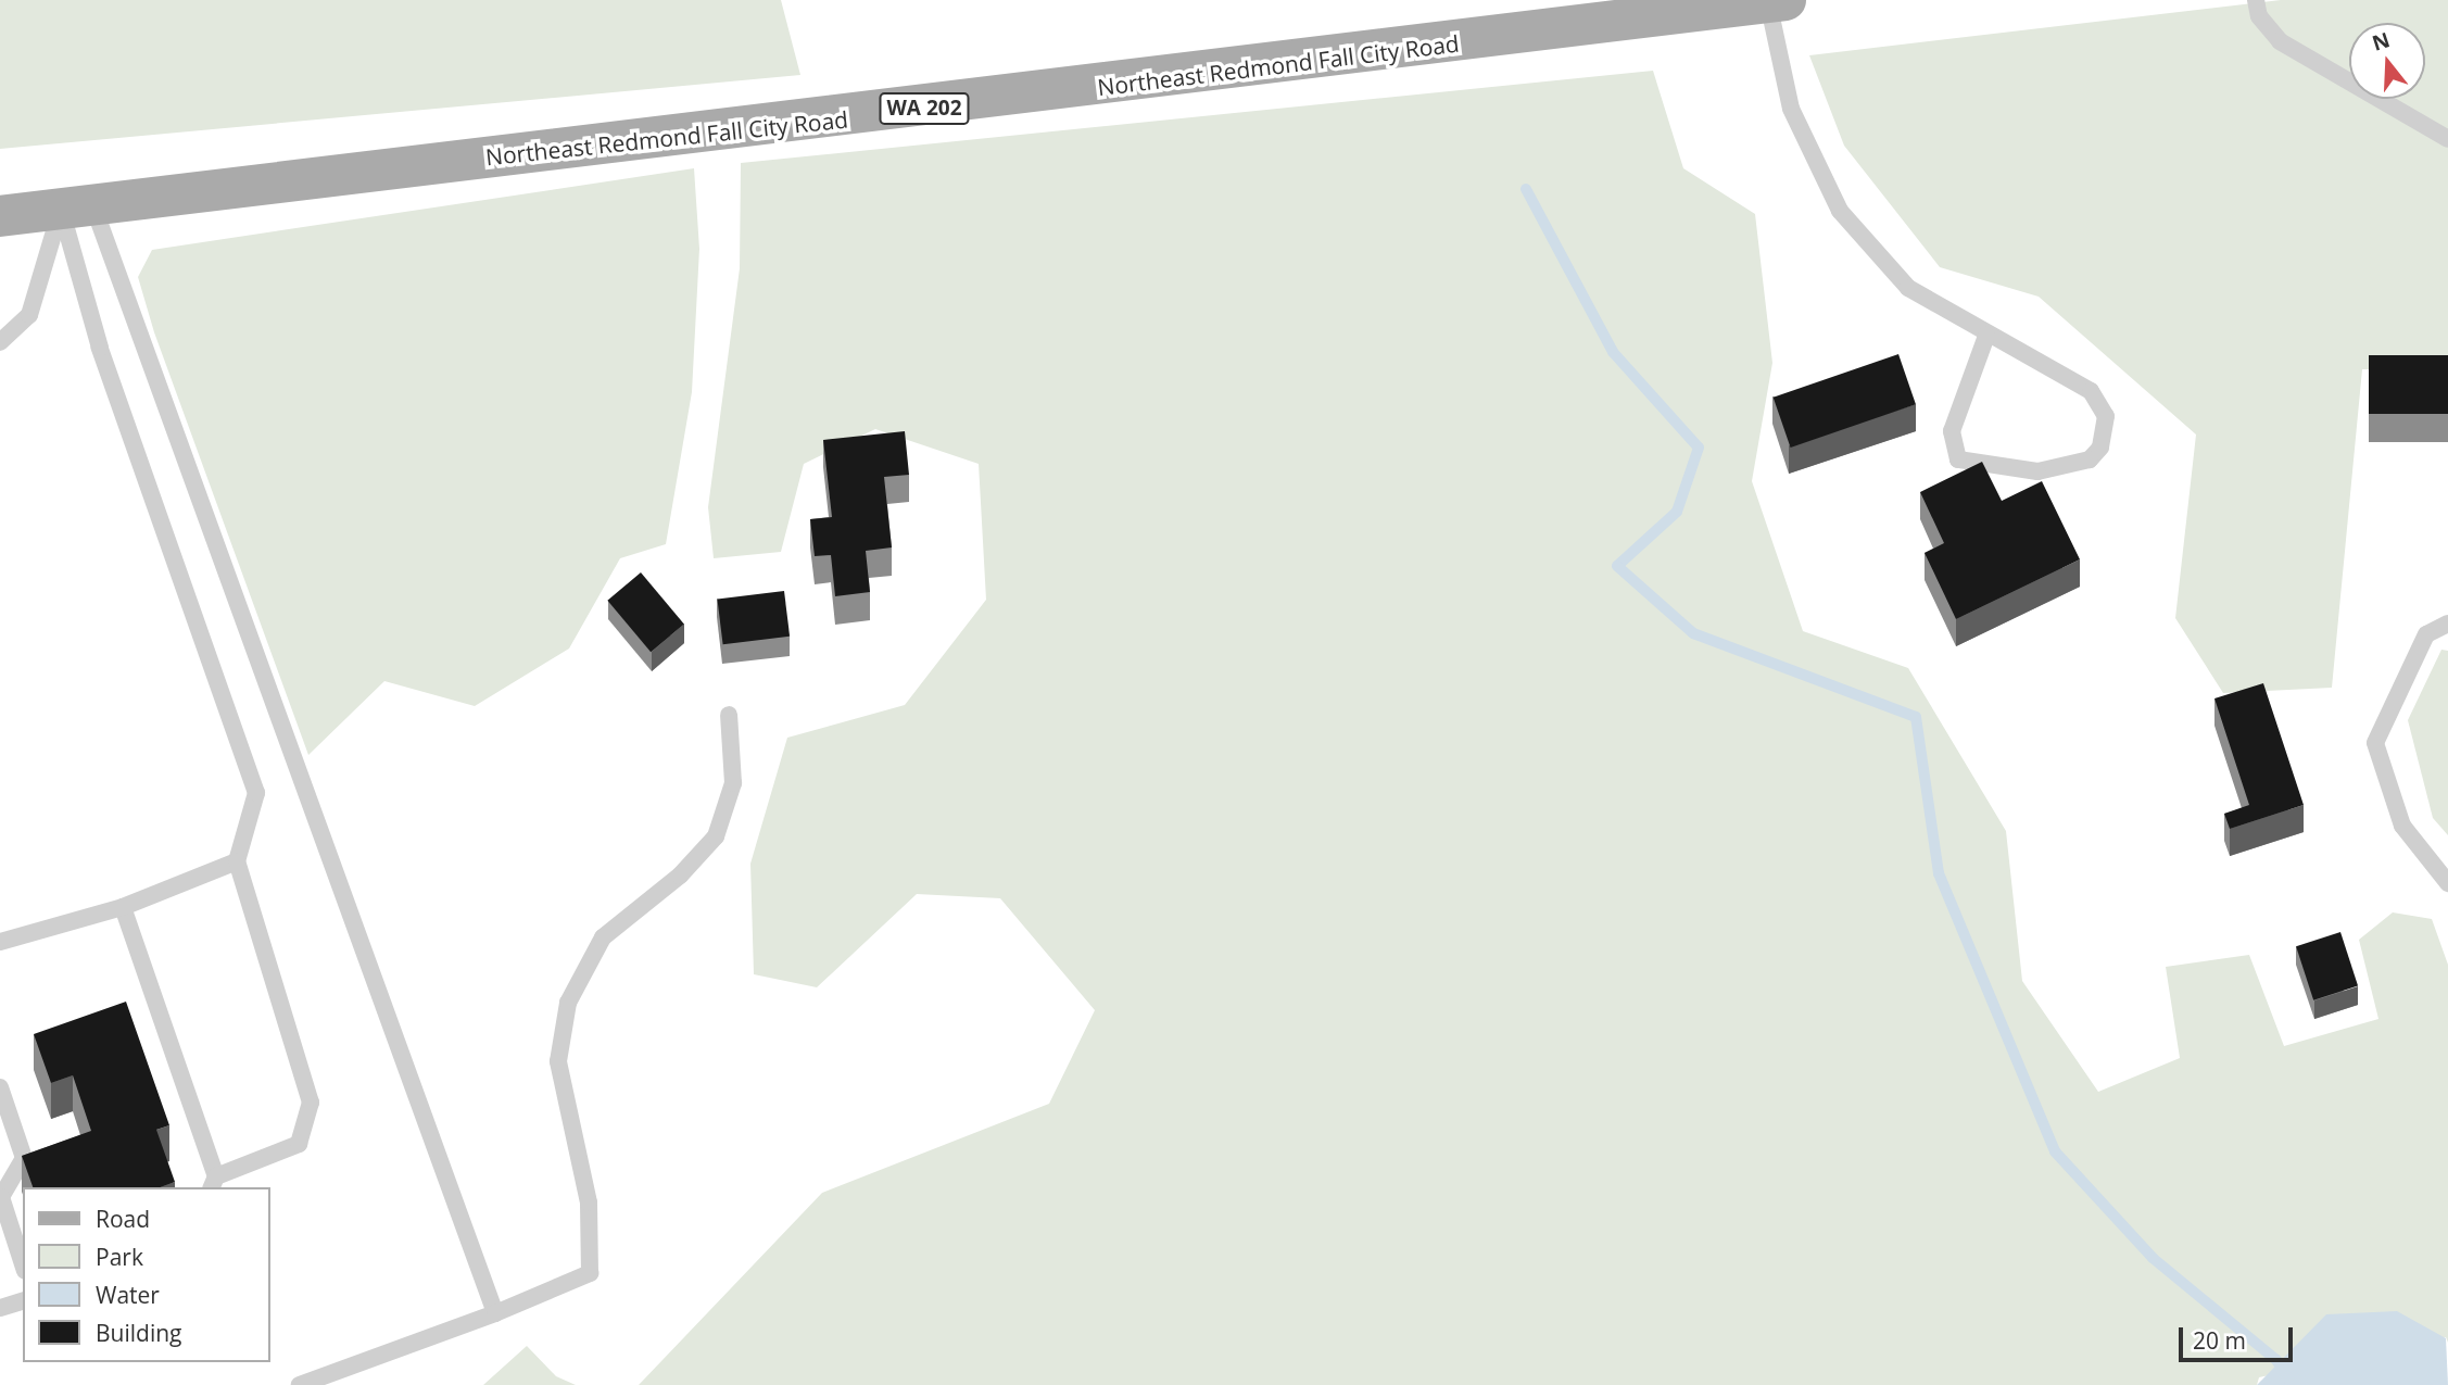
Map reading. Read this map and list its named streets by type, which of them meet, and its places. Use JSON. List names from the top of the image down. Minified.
{"streets":{"main road":["Northeast Redmond Fall City Road","WA 202"]},"legend":["Road","Park","Water","Building"],"scale_bar":"20 m","north":"top"}
